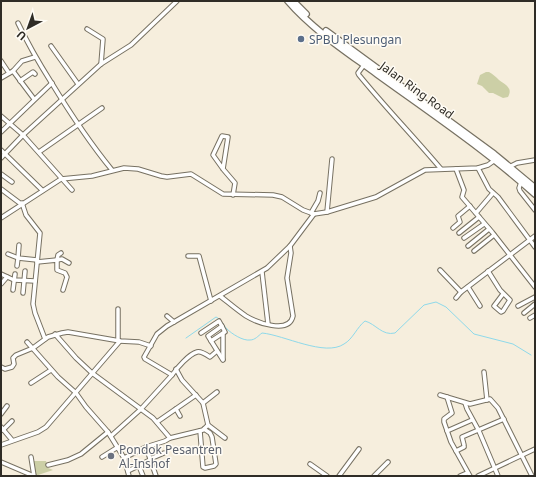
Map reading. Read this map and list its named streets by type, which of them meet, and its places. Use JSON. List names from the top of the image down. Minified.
{"streets":{"highway":["Jalan Ring Road"]},"places":["SPBU Plesungan","Pondok Pesantren Al-Inshof"],"north":"bottom left"}
